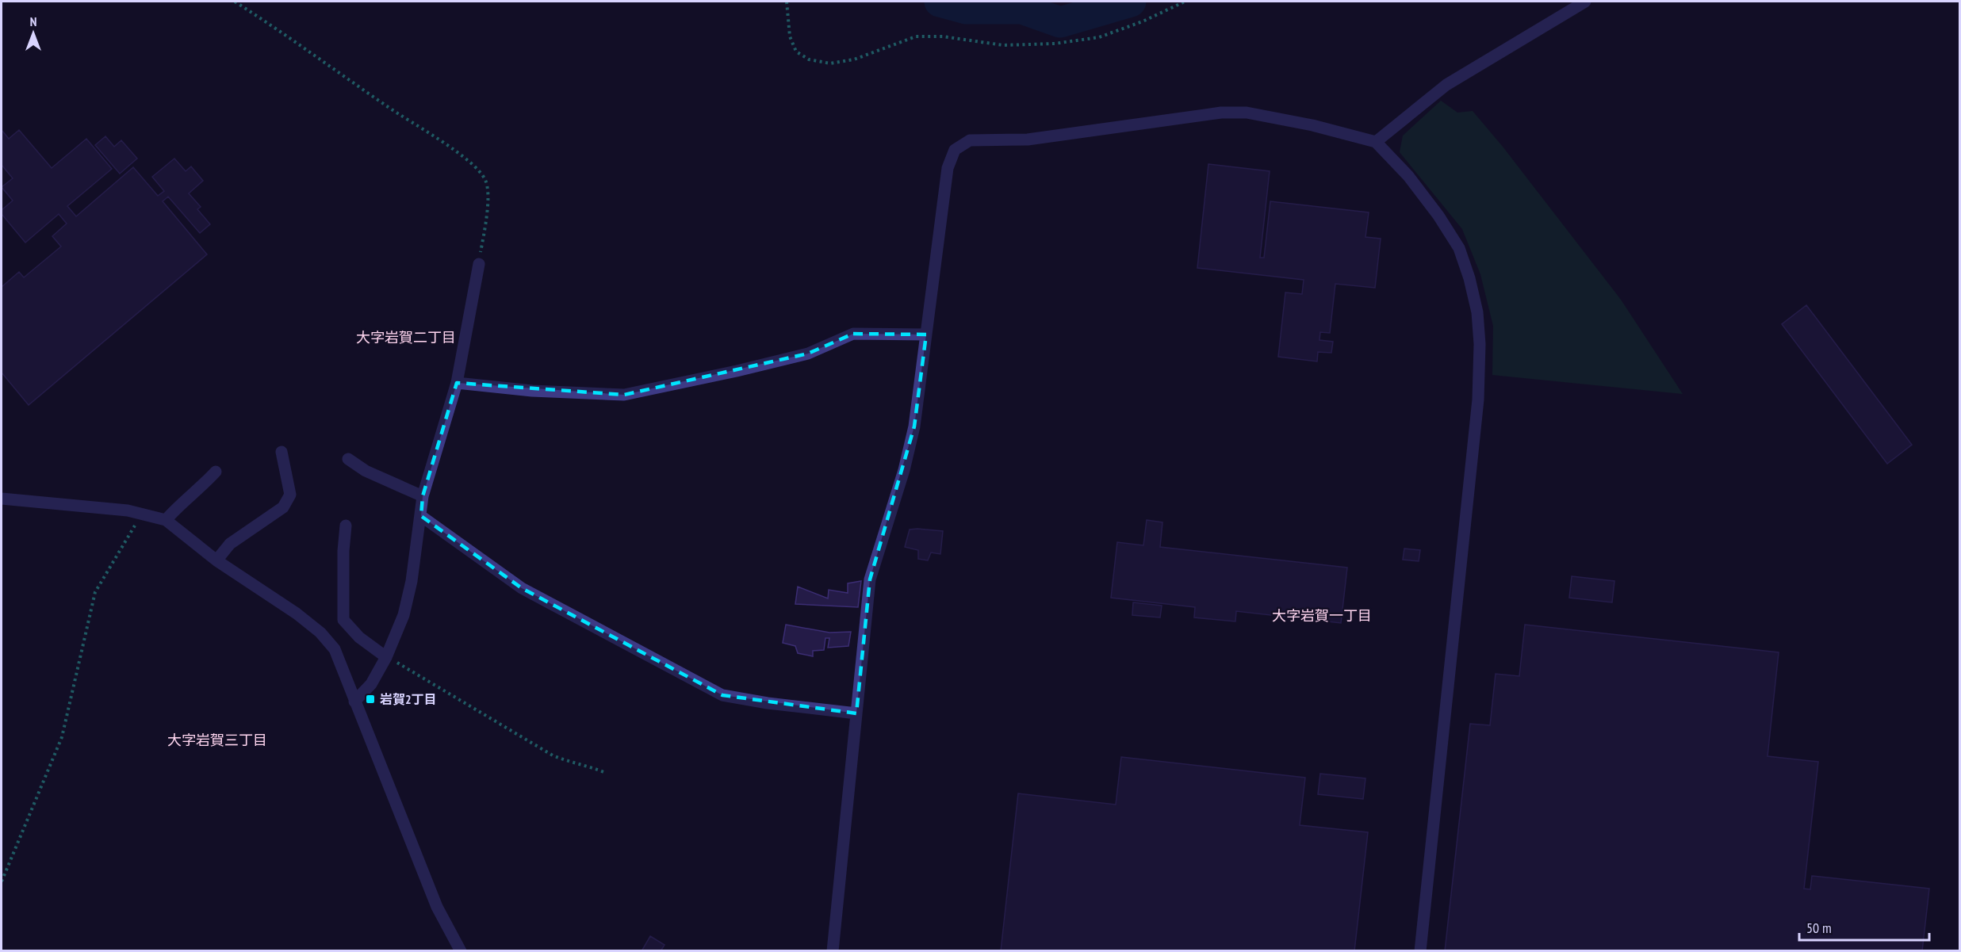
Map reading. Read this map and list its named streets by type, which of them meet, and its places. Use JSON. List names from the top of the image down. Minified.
{"districts":["大字岩賀二丁目","大字岩賀一丁目","大字岩賀三丁目"],"places":{"transit":["岩賀2丁目"]},"scale_bar":"50 m","north":"top"}
